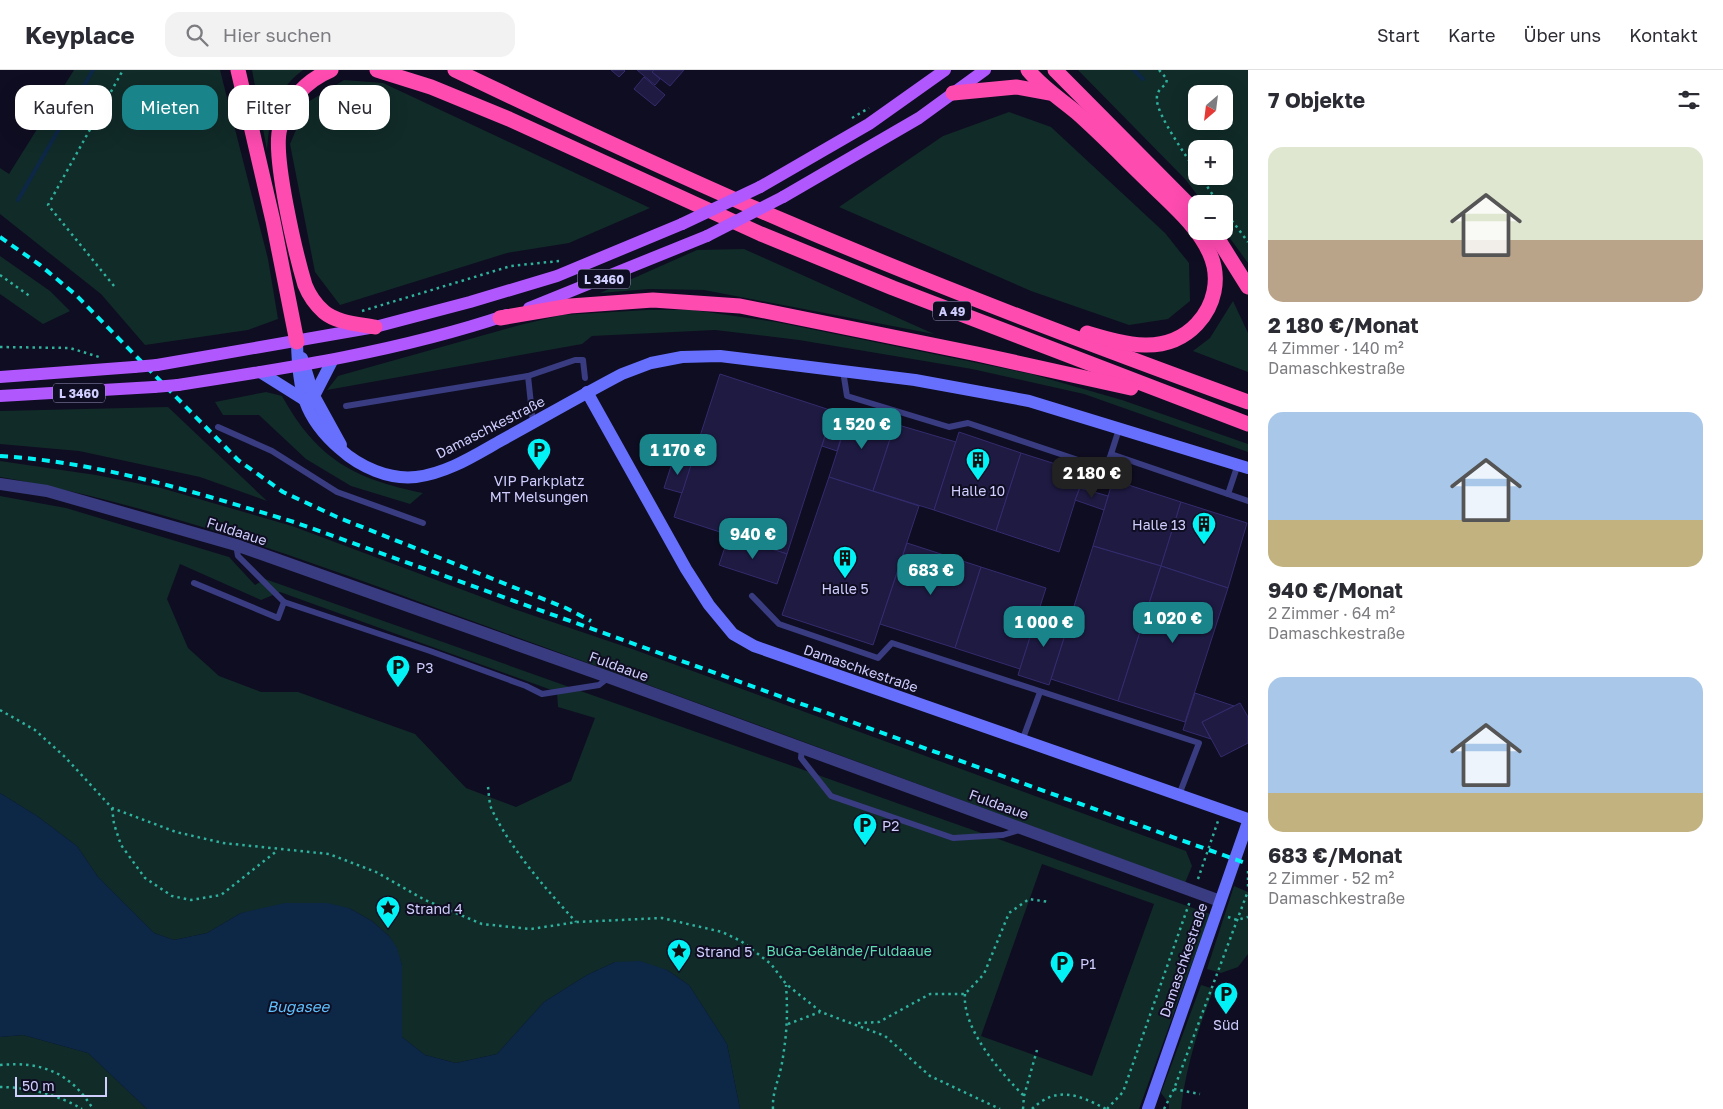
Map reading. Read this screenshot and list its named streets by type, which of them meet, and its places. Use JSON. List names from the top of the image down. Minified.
{"streets":{"highway":["A 49"],"main road":["L 3460"],"street":["Damaschkestraße","Fuldaaue"]},"crossings":[["L 3460","Damaschkestraße"],["Damaschkestraße","Fuldaaue"]],"water":["Bugasee"],"parks":["BuGa-Gelände/Fuldaaue"],"places":{"parking":["VIP Parkplatz MT Melsungen","P3","P2","P1","Süd"],"building":["Halle 10","Halle 13","Halle 5"],"place":["Strand 4","Strand 5"]},"scale_bar":"50 m","north":"bottom left","page":{"header":"Keyplace","search":"Hier suchen","nav":["Start","Karte","Über uns","Kontakt"],"heading":"7 Objekte","map_buttons":["+","−"],"chip":["Kaufen","Mieten","Filter","Neu"],"list":[{"name":"2 180 €/Monat","note":"4 Zimmer · 140 m² · Damaschkestraße"},{"name":"940 €/Monat","note":"2 Zimmer · 64 m² · Damaschkestraße"},{"name":"683 €/Monat","note":"2 Zimmer · 52 m² · Damaschkestraße"}],"price":["1 520 €","1 170 €","2 180 €","940 €","683 €","1 020 €","1 000 €"],"scale":"50 m"}}
